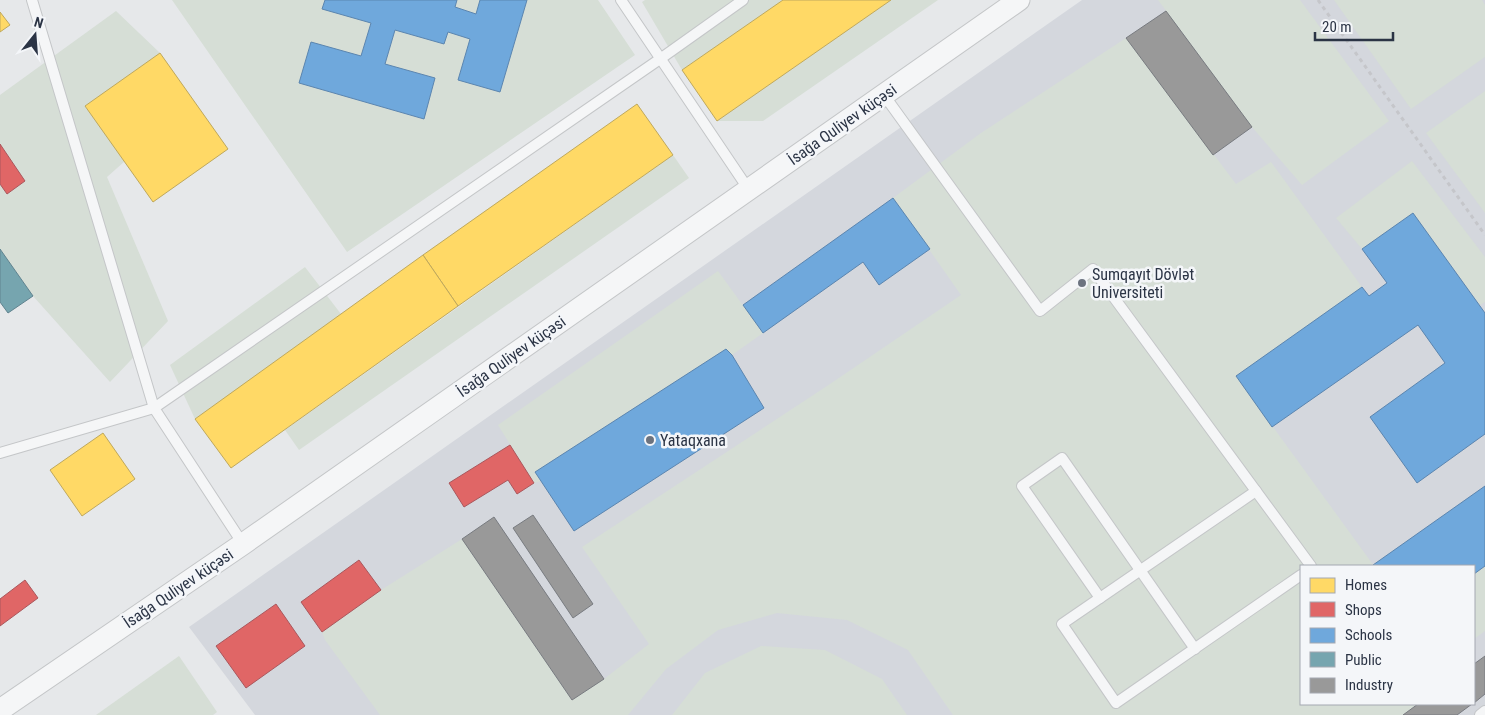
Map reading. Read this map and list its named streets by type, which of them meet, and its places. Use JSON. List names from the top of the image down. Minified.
{"streets":{"street":["İsağa Quliyev küçəsi"]},"places":["Sumqayıt Dövlət Universiteti","Yataqxana"],"legend":["Homes","Shops","Schools","Public","Industry"],"scale_bar":"20 m","north":"top"}
